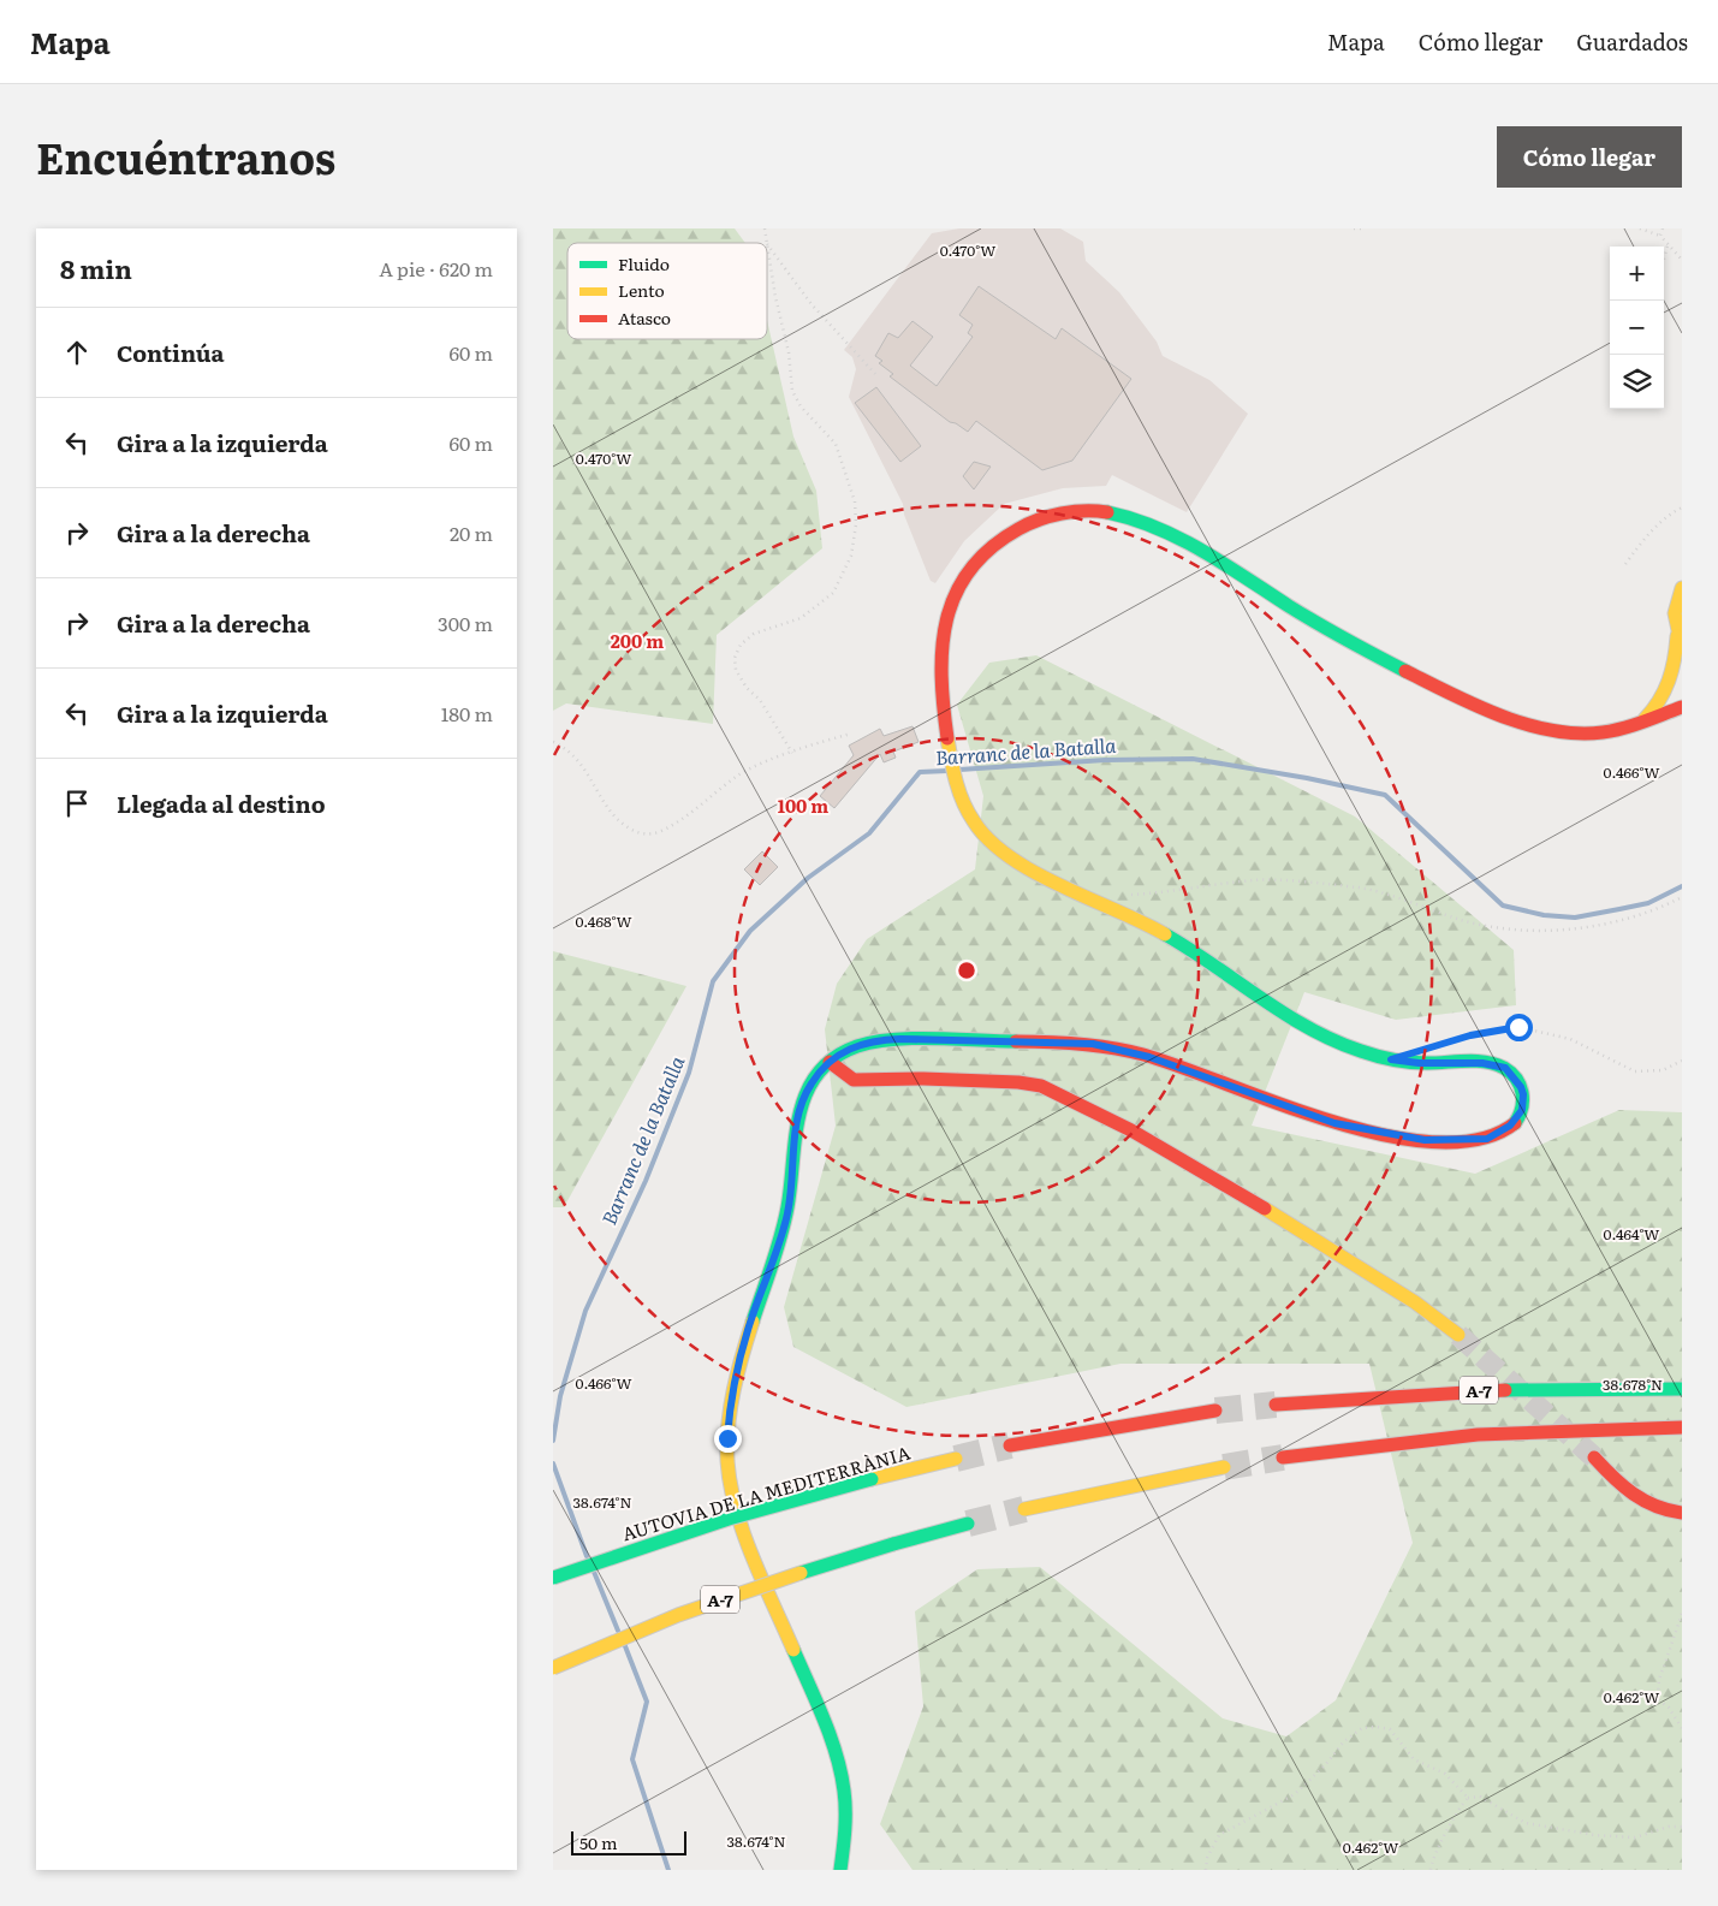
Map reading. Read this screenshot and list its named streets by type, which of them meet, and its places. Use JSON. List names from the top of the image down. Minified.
{"streets":{"main road":["A-7","AUTOVIA DE LA MEDITERRÀNIA"]},"water":["Barranc de la Batalla"],"legend":["Fluido","Lento","Atasco"],"scale_bar":"50 m","page":{"header":"Mapa","nav":["Mapa","Cómo llegar","Guardados"],"title":"Encuéntranos","buttons":"Cómo llegar","heading":["8 min","A pie · 620 m"],"map_buttons":["+","−"],"list":[["Continúa","60 m"],["Gira a la izquierda","60 m"],["Gira a la derecha","20 m"],["Gira a la derecha","300 m"],["Gira a la izquierda","180 m"],"Llegada al destino"],"scale":"50 m"},"coordinates":["0.470°W","0.466°W","0.468°W","0.464°W","38.678°N","38.674°N","0.462°W"],"rings":["200 m","100 m"]}
